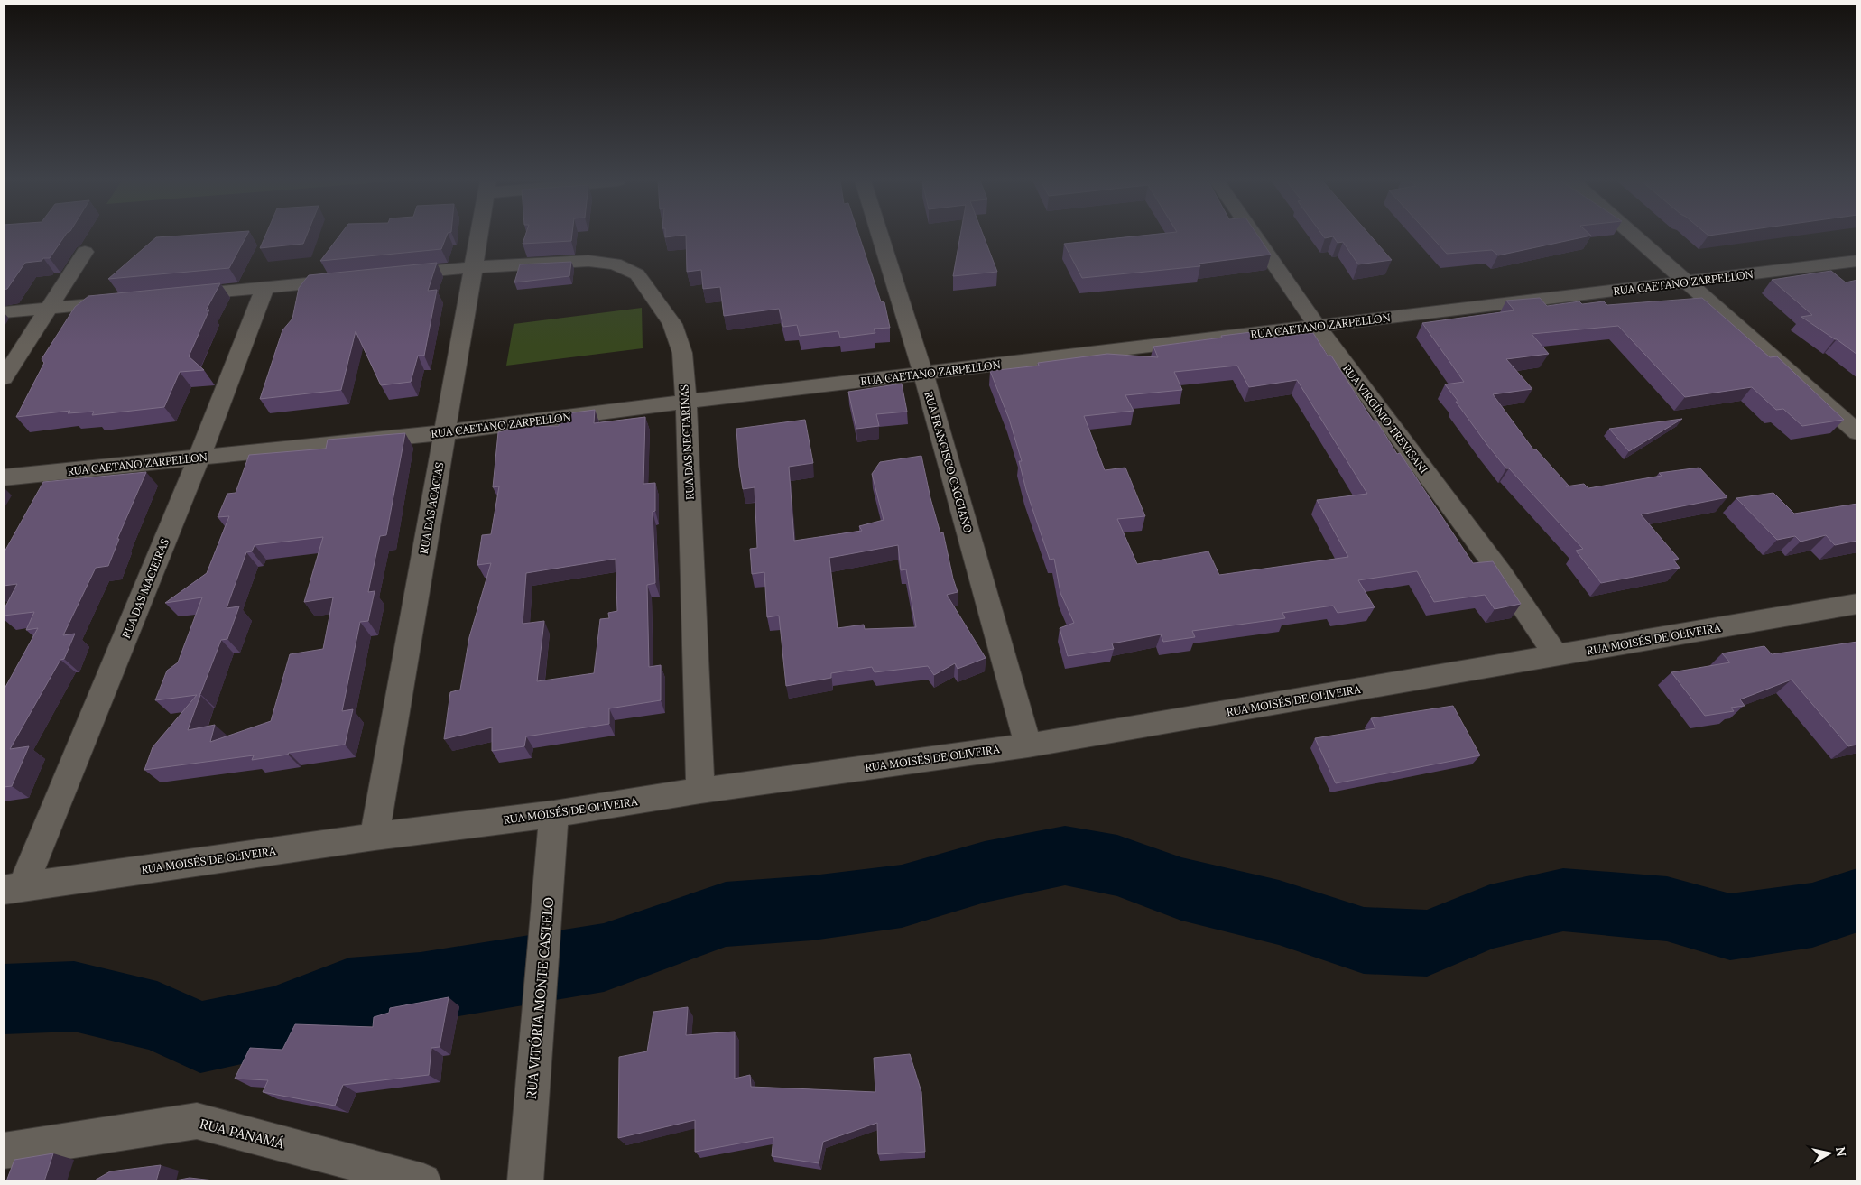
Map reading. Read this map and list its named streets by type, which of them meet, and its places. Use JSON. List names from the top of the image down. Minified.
{"streets":{"street":["RUA CAETANO ZARPELLON","RUA VIRGÍNIO TREVISANI","RUA DAS NECTARINAS","RUA FRANCISCO CAGGIANO","RUA DAS ACACIAS","RUA DAS MACIEIRAS","RUA MOISÉS DE OLIVEIRA","RUA VITÓRIA MONTE CASTELO","RUA PANAMÁ"]},"crossings":[["RUA CAETANO ZARPELLON","RUA VIRGÍNIO TREVISANI"],["RUA CAETANO ZARPELLON","RUA DAS NECTARINAS"],["RUA CAETANO ZARPELLON","RUA FRANCISCO CAGGIANO"],["RUA CAETANO ZARPELLON","RUA DAS ACACIAS"],["RUA CAETANO ZARPELLON","RUA DAS MACIEIRAS"],["RUA VIRGÍNIO TREVISANI","RUA MOISÉS DE OLIVEIRA"],["RUA DAS NECTARINAS","RUA DAS ACACIAS"],["RUA DAS NECTARINAS","RUA MOISÉS DE OLIVEIRA"],["RUA FRANCISCO CAGGIANO","RUA MOISÉS DE OLIVEIRA"],["RUA DAS ACACIAS","RUA MOISÉS DE OLIVEIRA"],["RUA DAS MACIEIRAS","RUA MOISÉS DE OLIVEIRA"],["RUA MOISÉS DE OLIVEIRA","RUA VITÓRIA MONTE CASTELO"]],"north":"right"}
